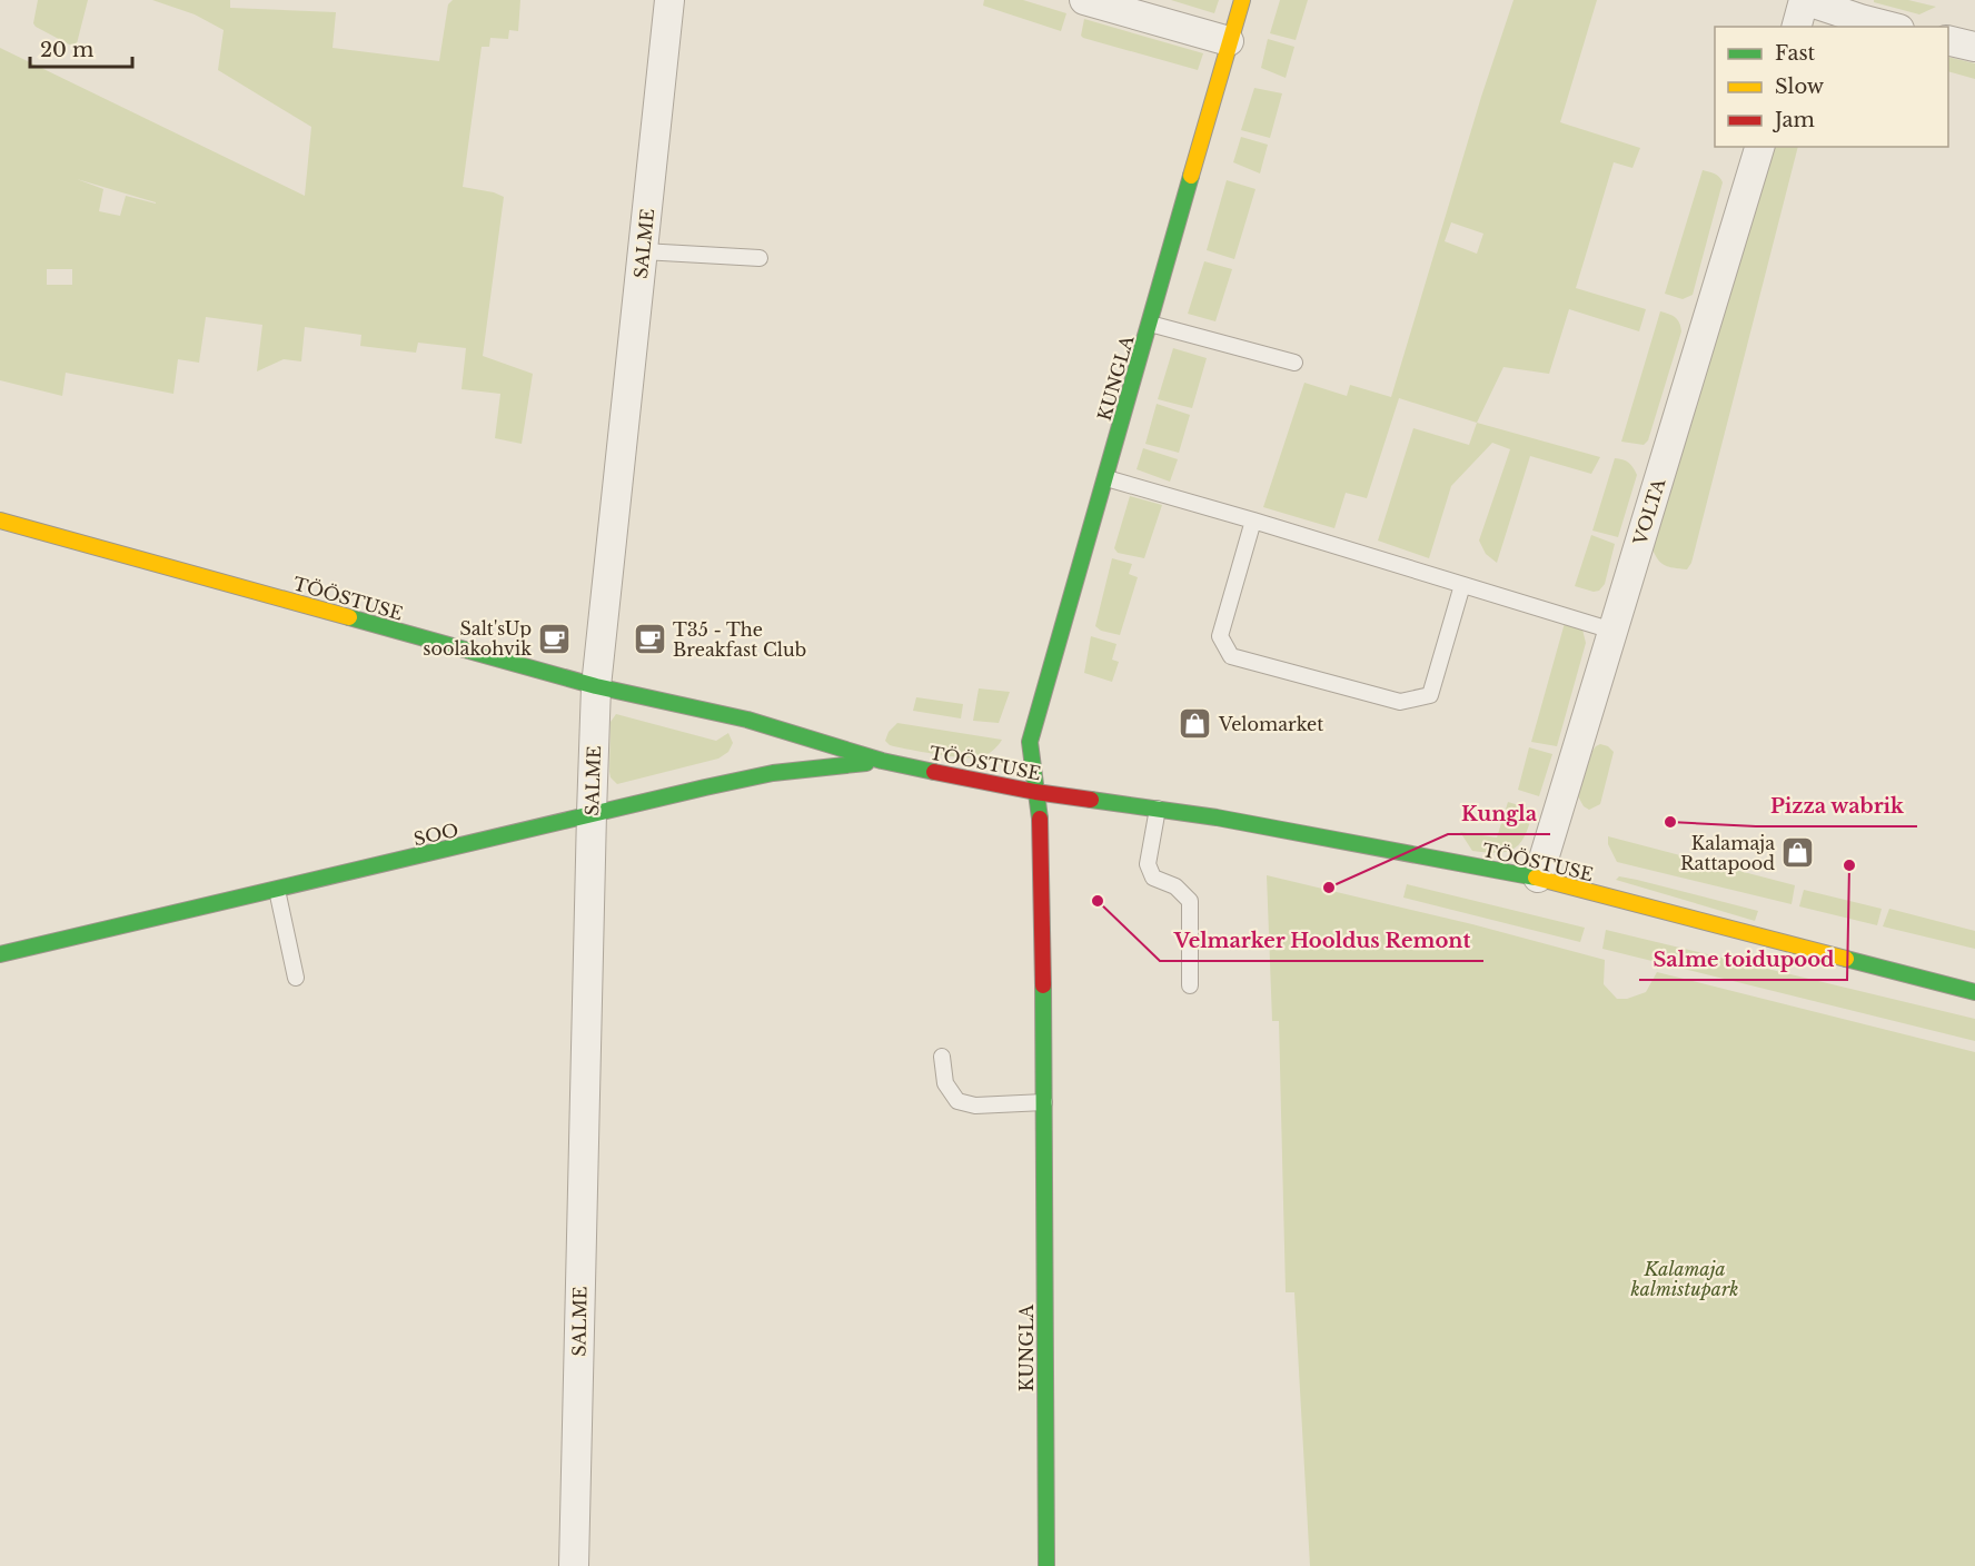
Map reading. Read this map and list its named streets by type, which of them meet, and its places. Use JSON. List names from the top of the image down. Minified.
{"streets":{"street":["SALME","KUNGLA","VOLTA","TÖÖSTUSE","SOO"]},"crossings":[["SALME","TÖÖSTUSE"],["SALME","SOO"],["KUNGLA","TÖÖSTUSE"],["VOLTA","TÖÖSTUSE"],["TÖÖSTUSE","SOO"]],"parks":["Kalamaja kalmistupark"],"places":{"cafe":["Salt'sUp soolakohvik","T35 - The Breakfast Club"],"shop":["Velomarket","Kalamaja Rattapood"],"other":["Pizza wabrik","Salme toidupood","Kungla","Velmarker Hooldus Remont"]},"legend":["Fast","Slow","Jam"],"scale_bar":"20 m"}
